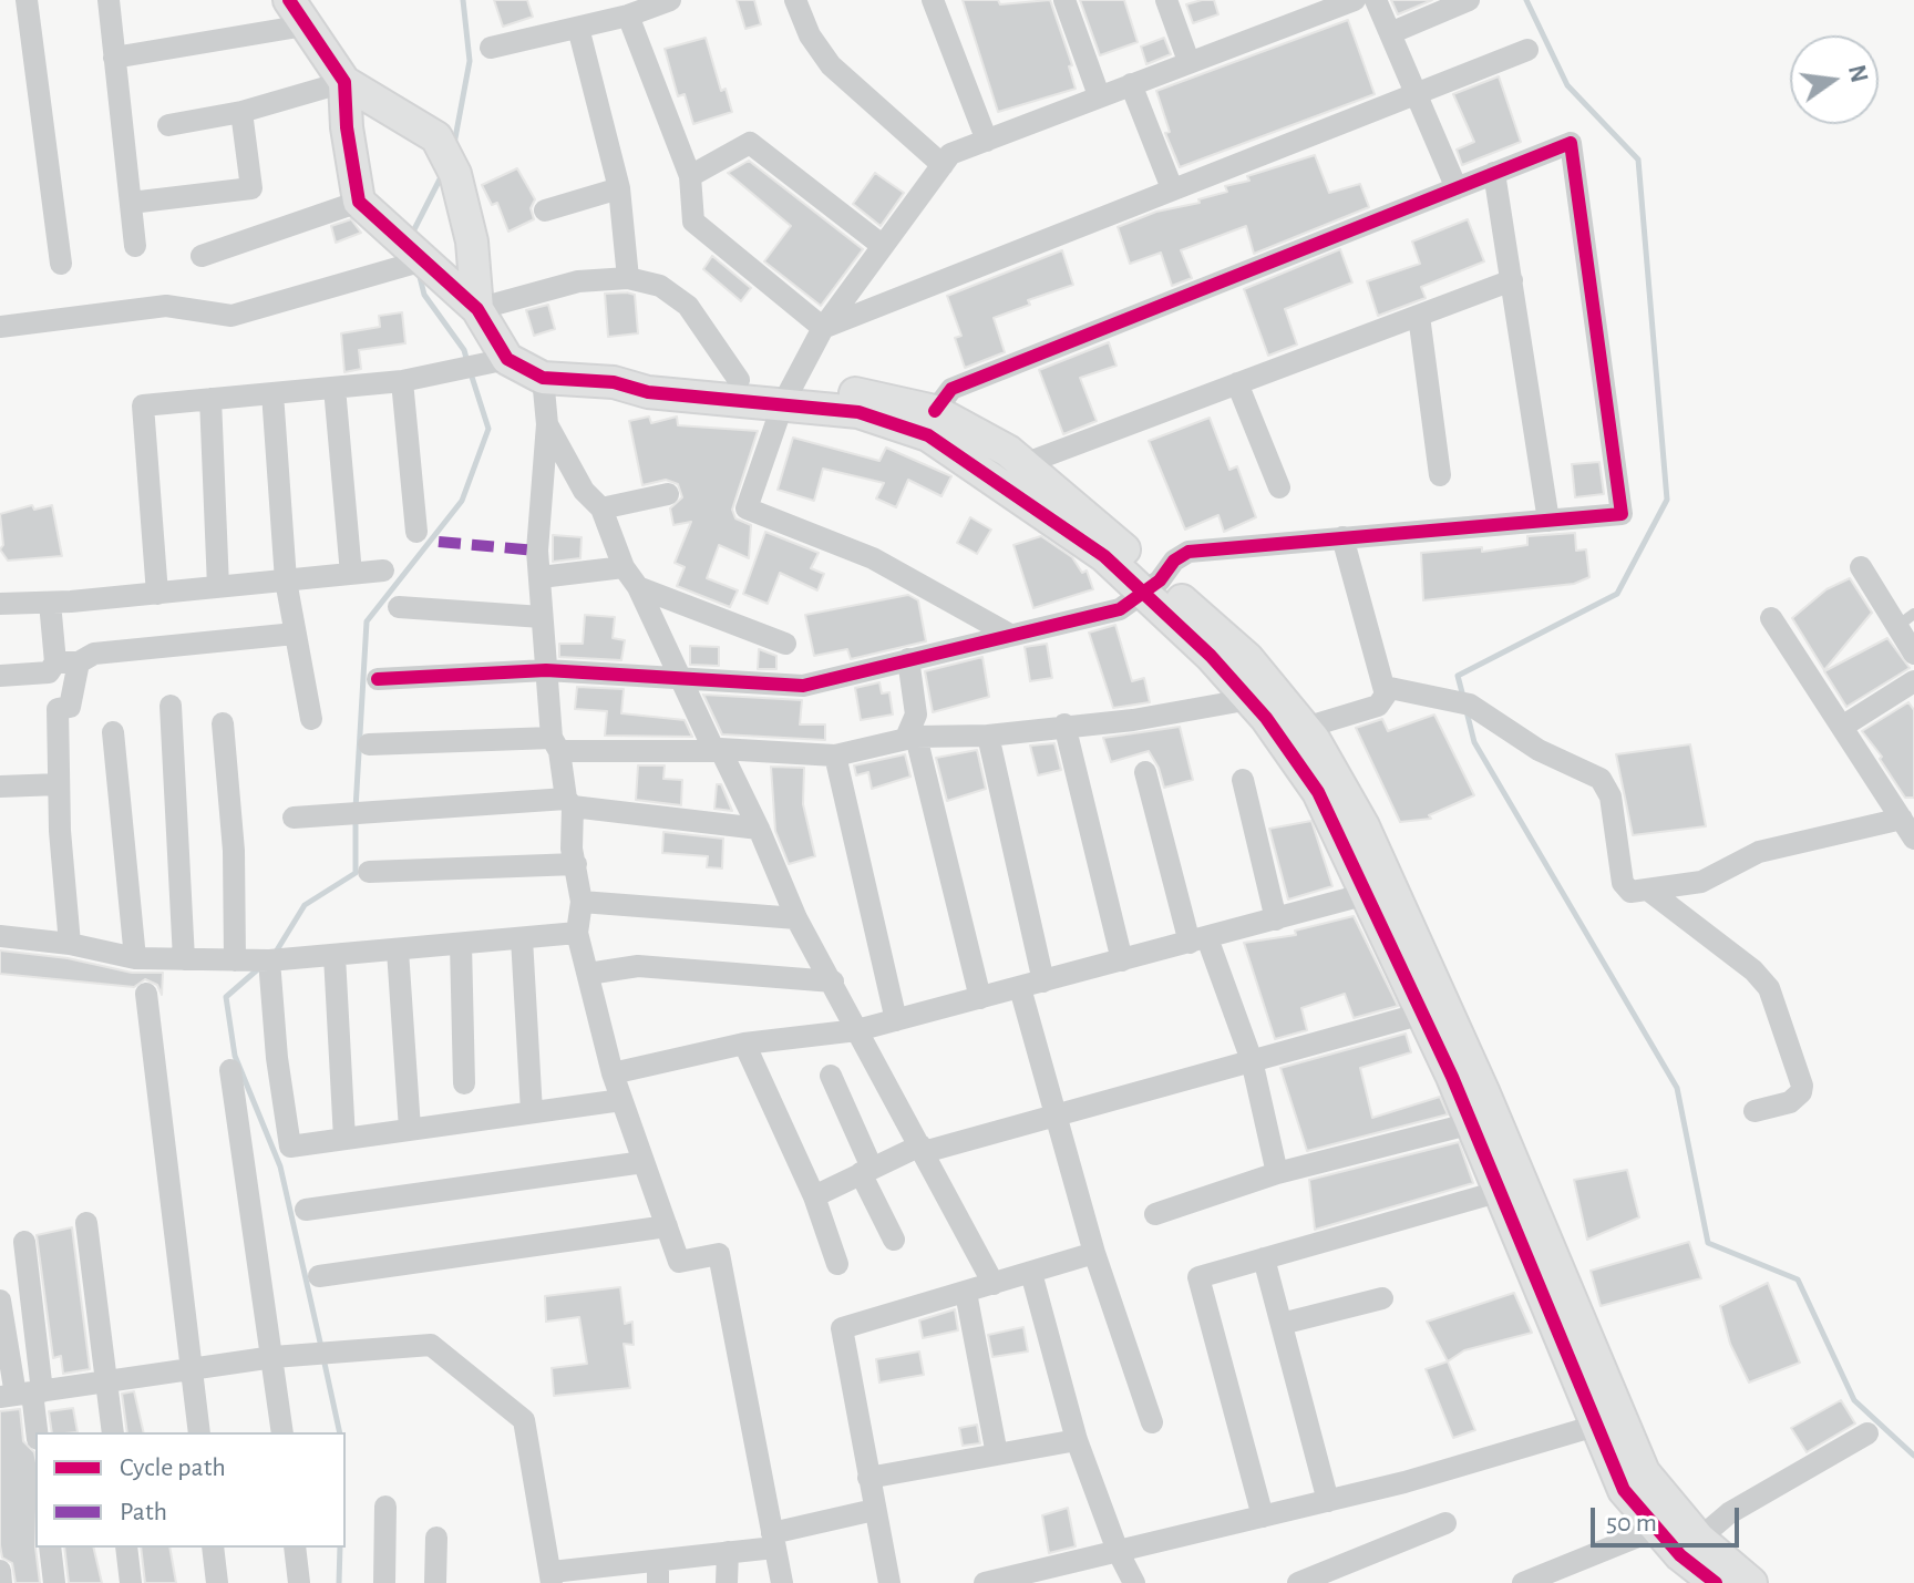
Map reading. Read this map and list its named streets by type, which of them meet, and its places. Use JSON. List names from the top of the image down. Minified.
{"legend":["Cycle path","Path"],"scale_bar":"50 m","north":"right"}
